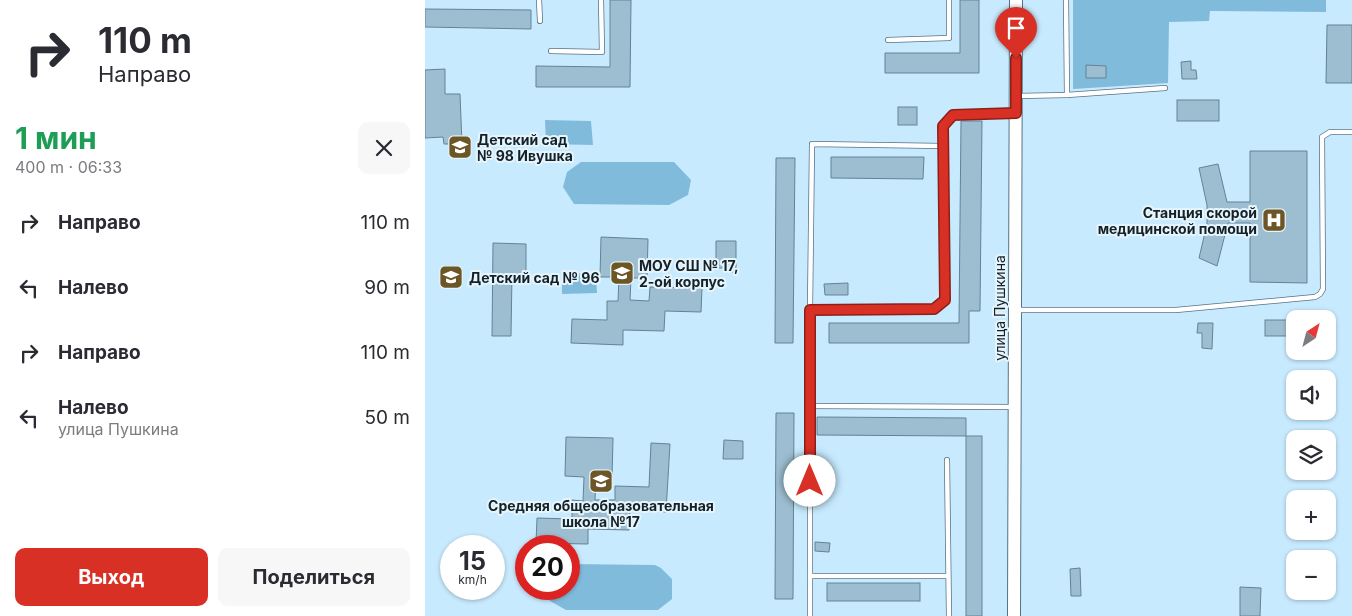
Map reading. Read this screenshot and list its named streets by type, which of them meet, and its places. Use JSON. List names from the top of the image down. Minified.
{"streets":{"street":["улица Пушкина"]},"places":{"school or university":["Детский сад № 98 Ивушка","МОУ СШ № 17, 2-ой корпус","Детский сад № 96","Средняя общеобразовательная школа №17"],"hospital":["Станция скорой медицинской помощи"]},"north":"top right","page":{"turn":["110 m","Направо"],"heading":["1 мин","400 m · 06:33"],"list":[{"name":"Направо","value":"110 m"},{"name":"Налево","value":"90 m"},{"name":"Направо","value":"110 m"},{"name":"Налево","note":"улица Пушкина","value":"50 m"}],"map_buttons":["+","−"],"speed":"15 km/h","limit":"20","buttons":["Выход","Поделиться"]}}
